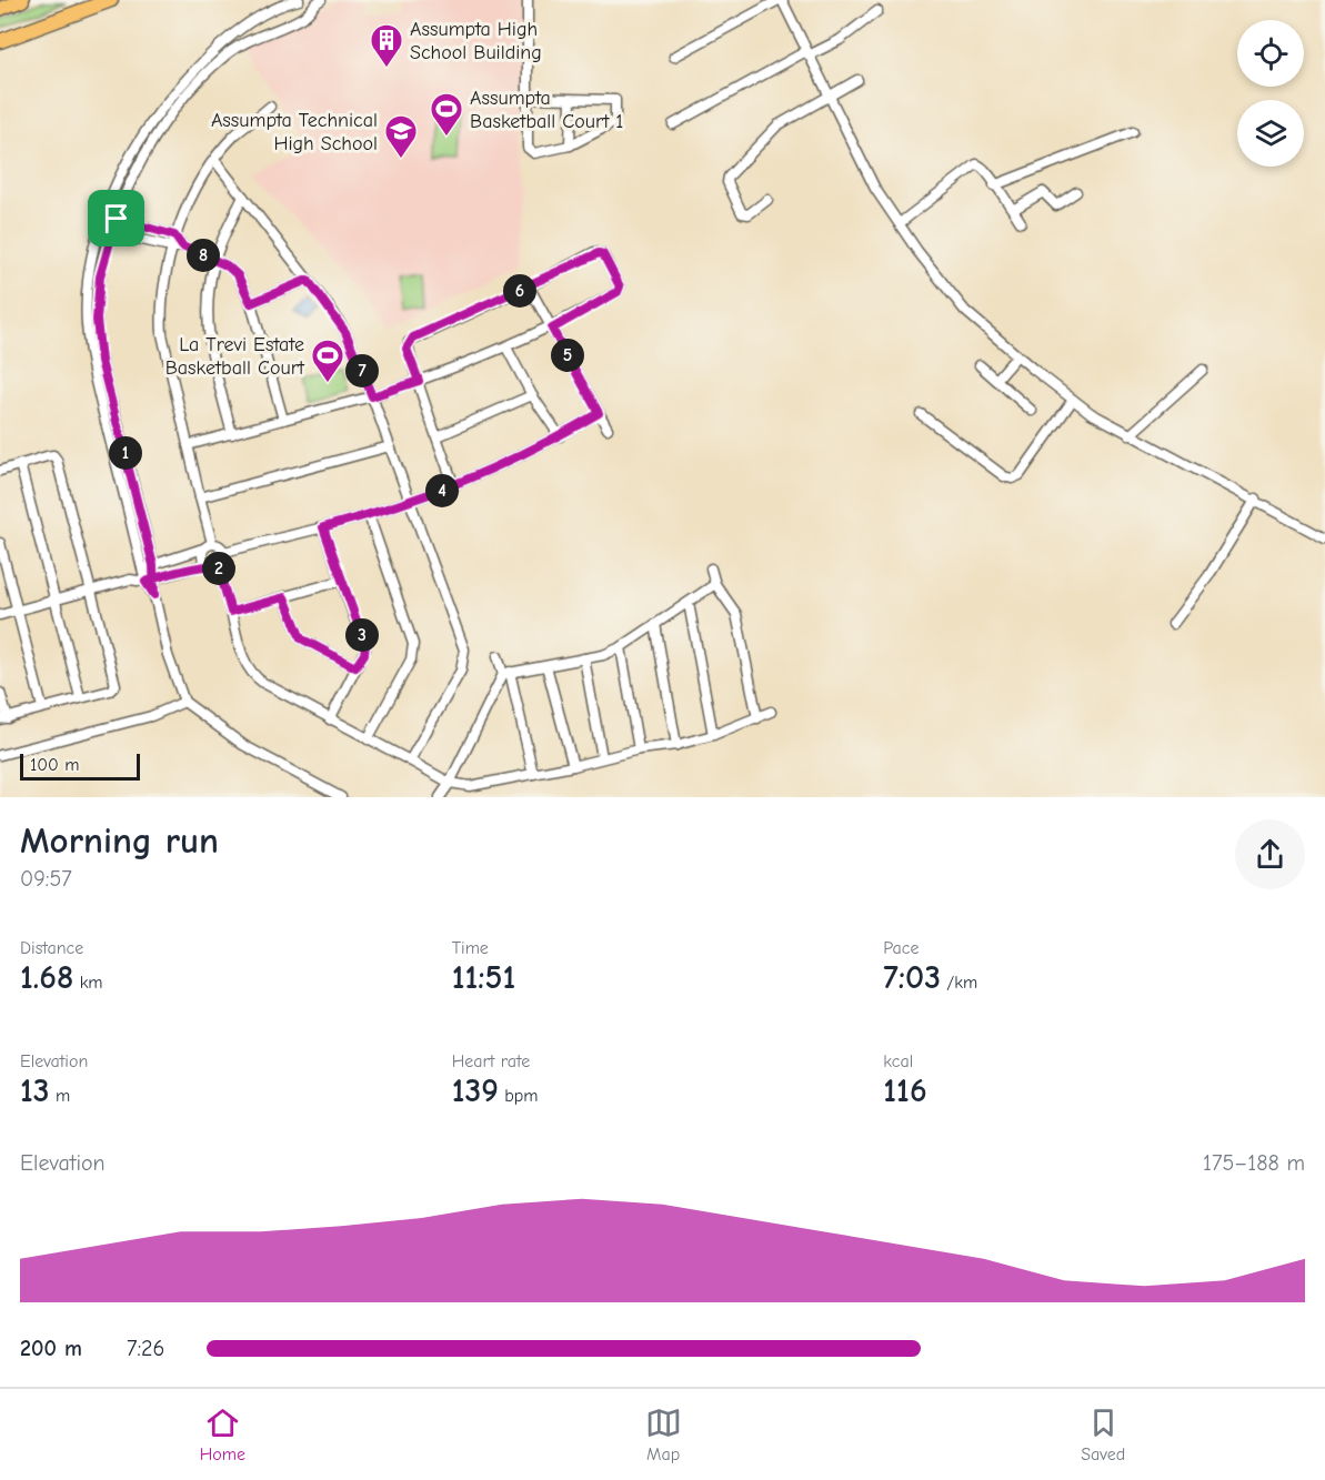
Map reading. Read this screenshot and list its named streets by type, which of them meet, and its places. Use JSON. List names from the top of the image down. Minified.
{"places":{"building":["Assumpta High School Building"],"sports":["Assumpta Basketball Court 1","La Trevi Estate Basketball Court"],"school or university":["Assumpta Technical High School"]},"scale_bar":"100 m","page":{"pins":["8","6","5","7","1","4","2","3"],"scale":"100 m","heading":["Morning run","09:57"],"stats":[["Distance","1.68 km"],["Time","11:51"],["Pace","7:03 /km"],["Elevation","13 m"],["Heart rate","139 bpm"],["kcal","116"]],"chart":["Elevation","175–188 m"],"list":[{"name":"200 m","note":"7:26"}],"tabs":["Home","Map","Saved"]}}
